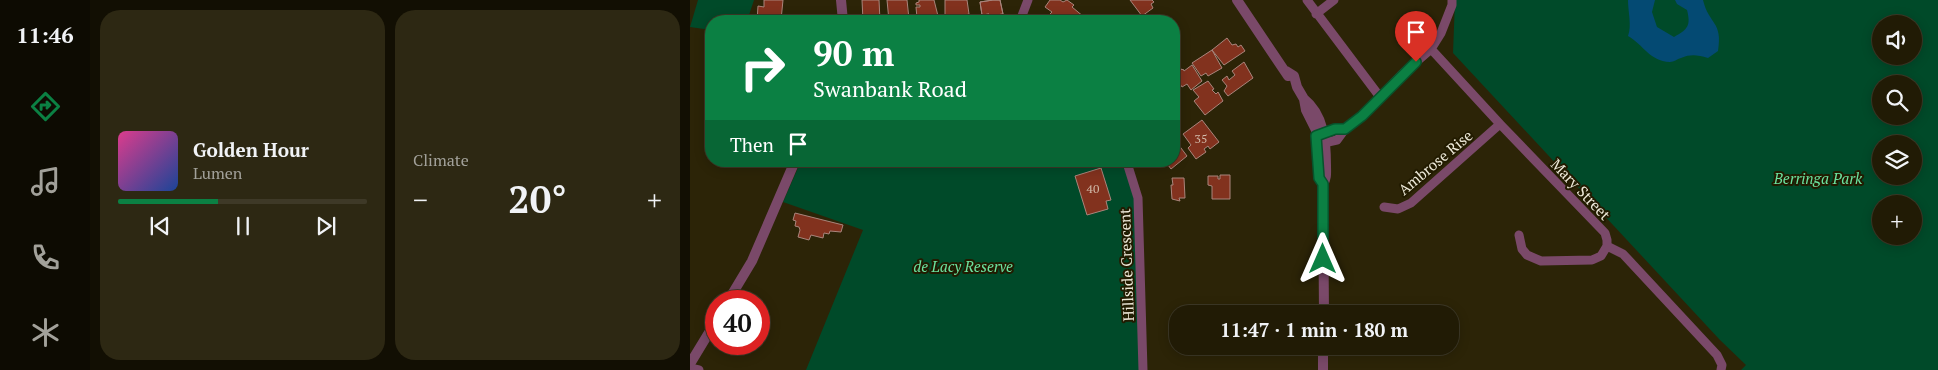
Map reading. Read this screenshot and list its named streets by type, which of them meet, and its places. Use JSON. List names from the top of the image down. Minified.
{"streets":{"street":["Ambrose Rise","Mary Street","Hillside Crescent"]},"crossings":[["Ambrose Rise","Mary Street"]],"parks":["Berringa Park","de Lacy Reserve"],"house_numbers":["35","40"],"page":{"tabs":"11:46","tile":"Climate","map_buttons":"+","turn":["90 m","Swanbank Road"],"then":"Then","song":["Golden Hour","Lumen"],"heat":["−","20°","+"],"limit":"40","trip":"11:47 · 1 min · 180 m"}}
